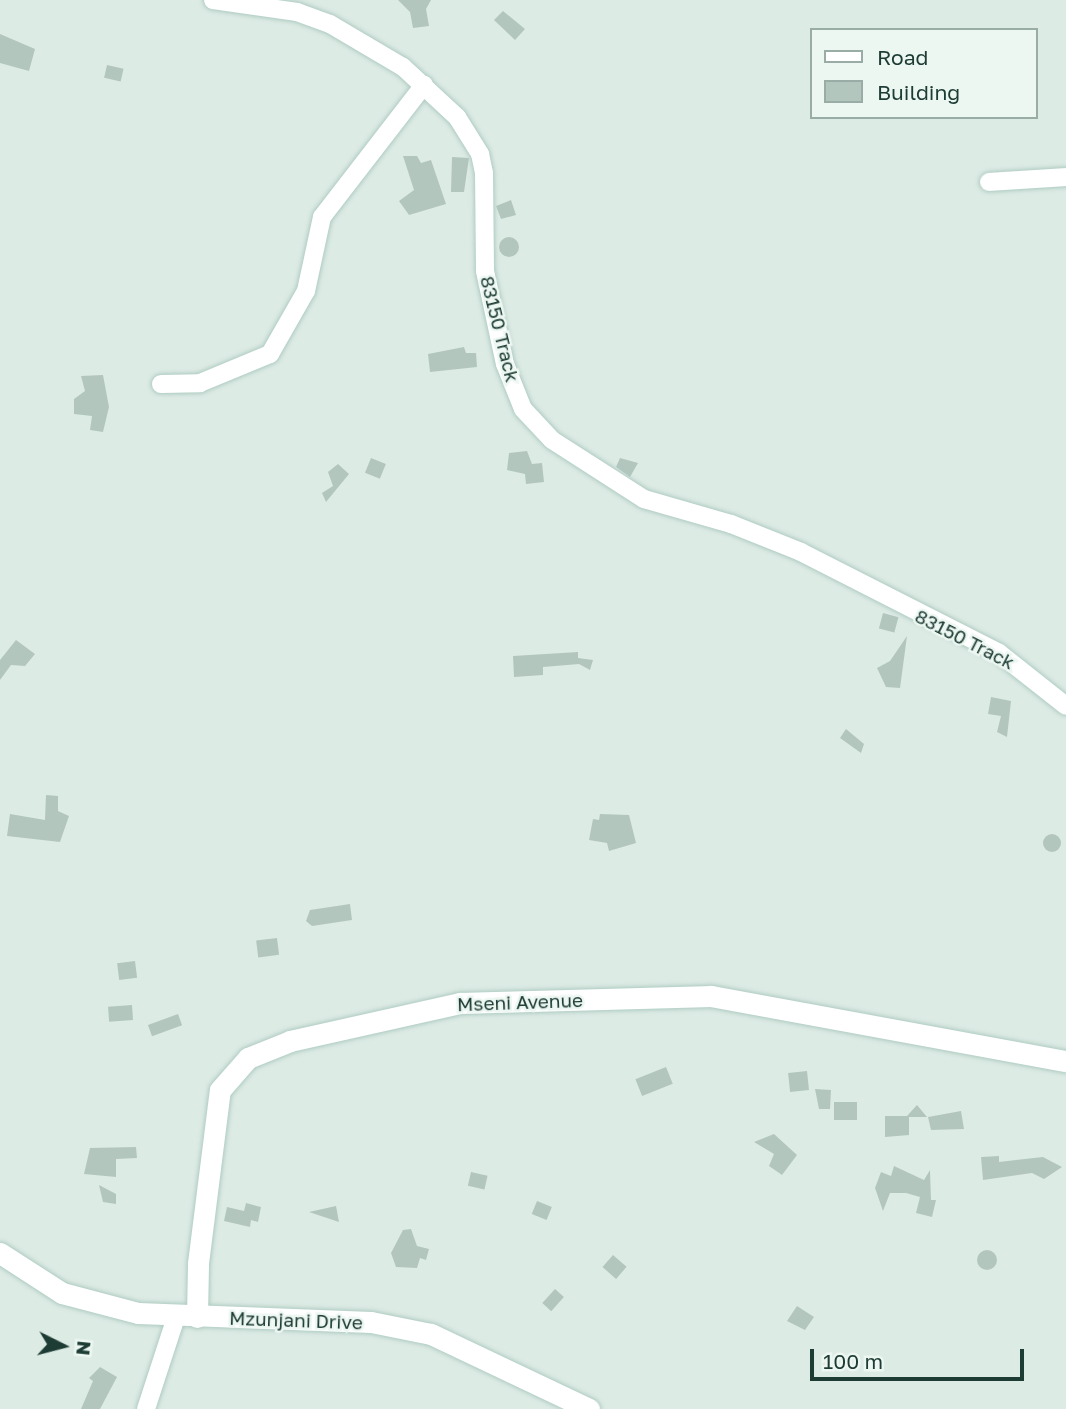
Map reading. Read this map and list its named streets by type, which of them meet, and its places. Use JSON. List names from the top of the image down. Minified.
{"streets":{"street":["83150 Track","Mseni Avenue","Mzunjani Drive"]},"crossings":[["Mseni Avenue","Mzunjani Drive"]],"legend":["Road","Building"],"scale_bar":"100 m","north":"right"}
